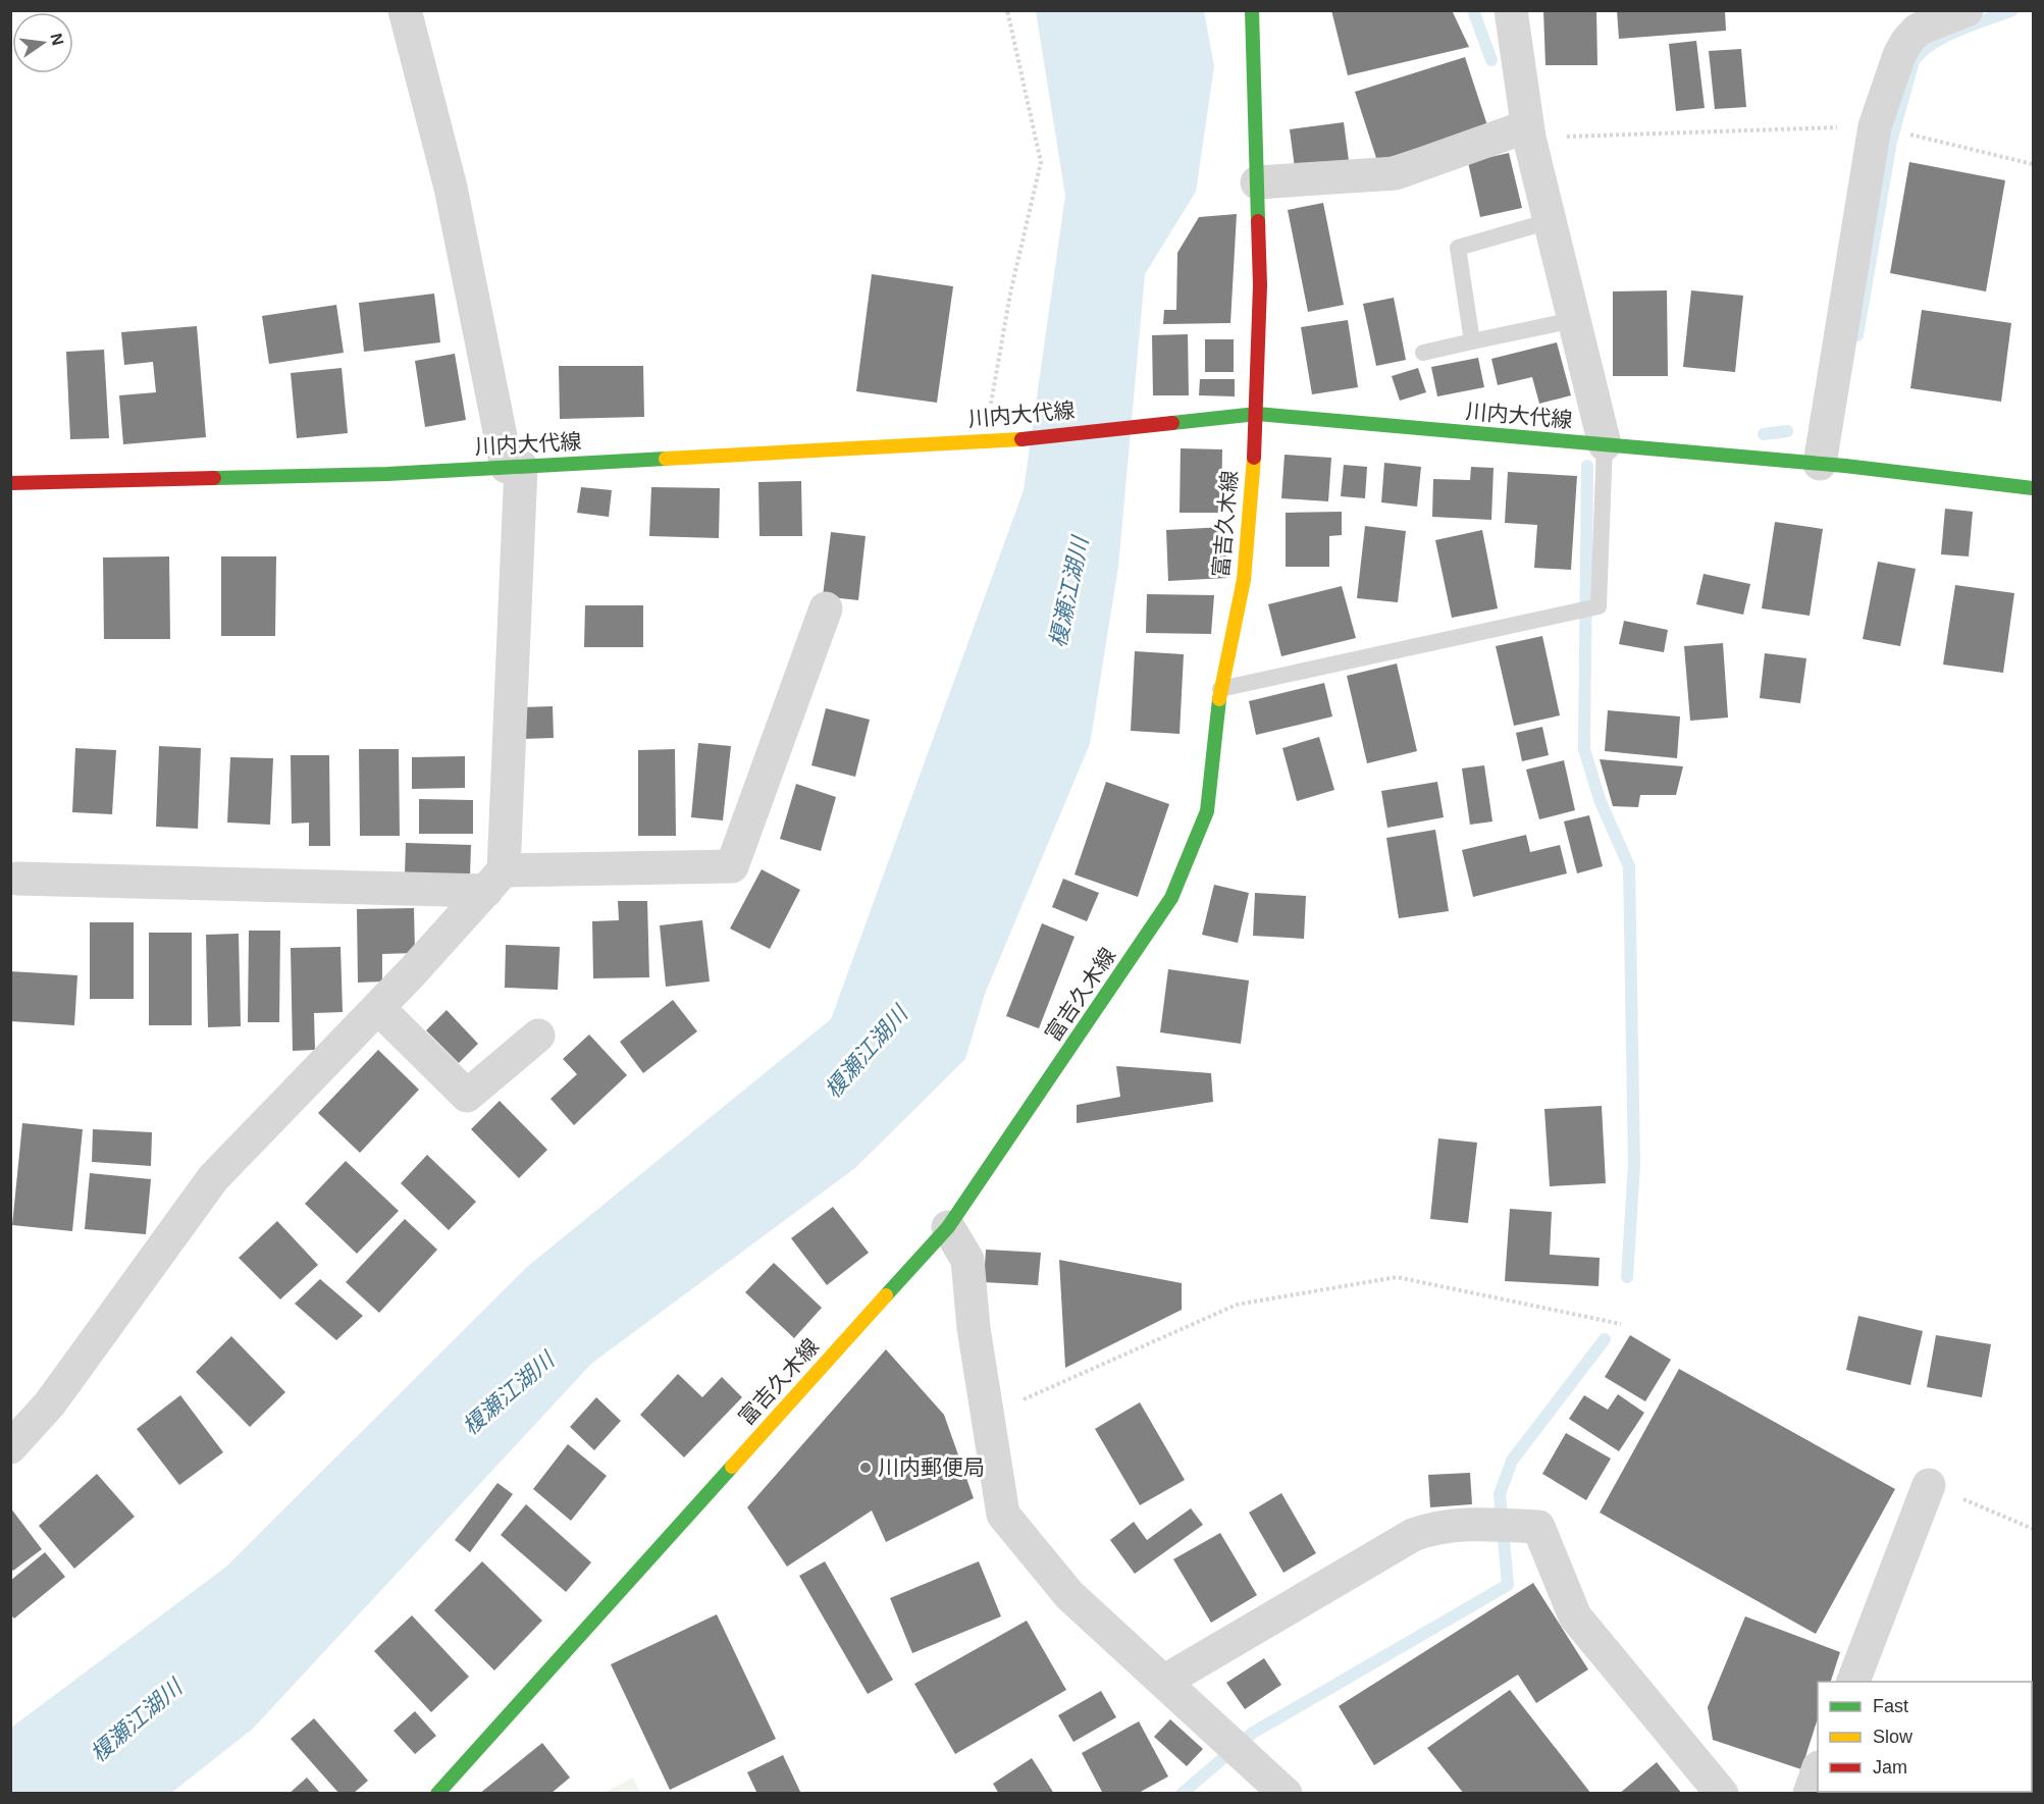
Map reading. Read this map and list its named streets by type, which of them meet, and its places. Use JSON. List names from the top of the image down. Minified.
{"streets":{"main road":["川内大代線","富吉久木線"]},"crossings":[["川内大代線","富吉久木線"]],"water":["榎瀬江湖川"],"places":["川内郵便局"],"legend":["Fast","Slow","Jam"],"north":"right"}
